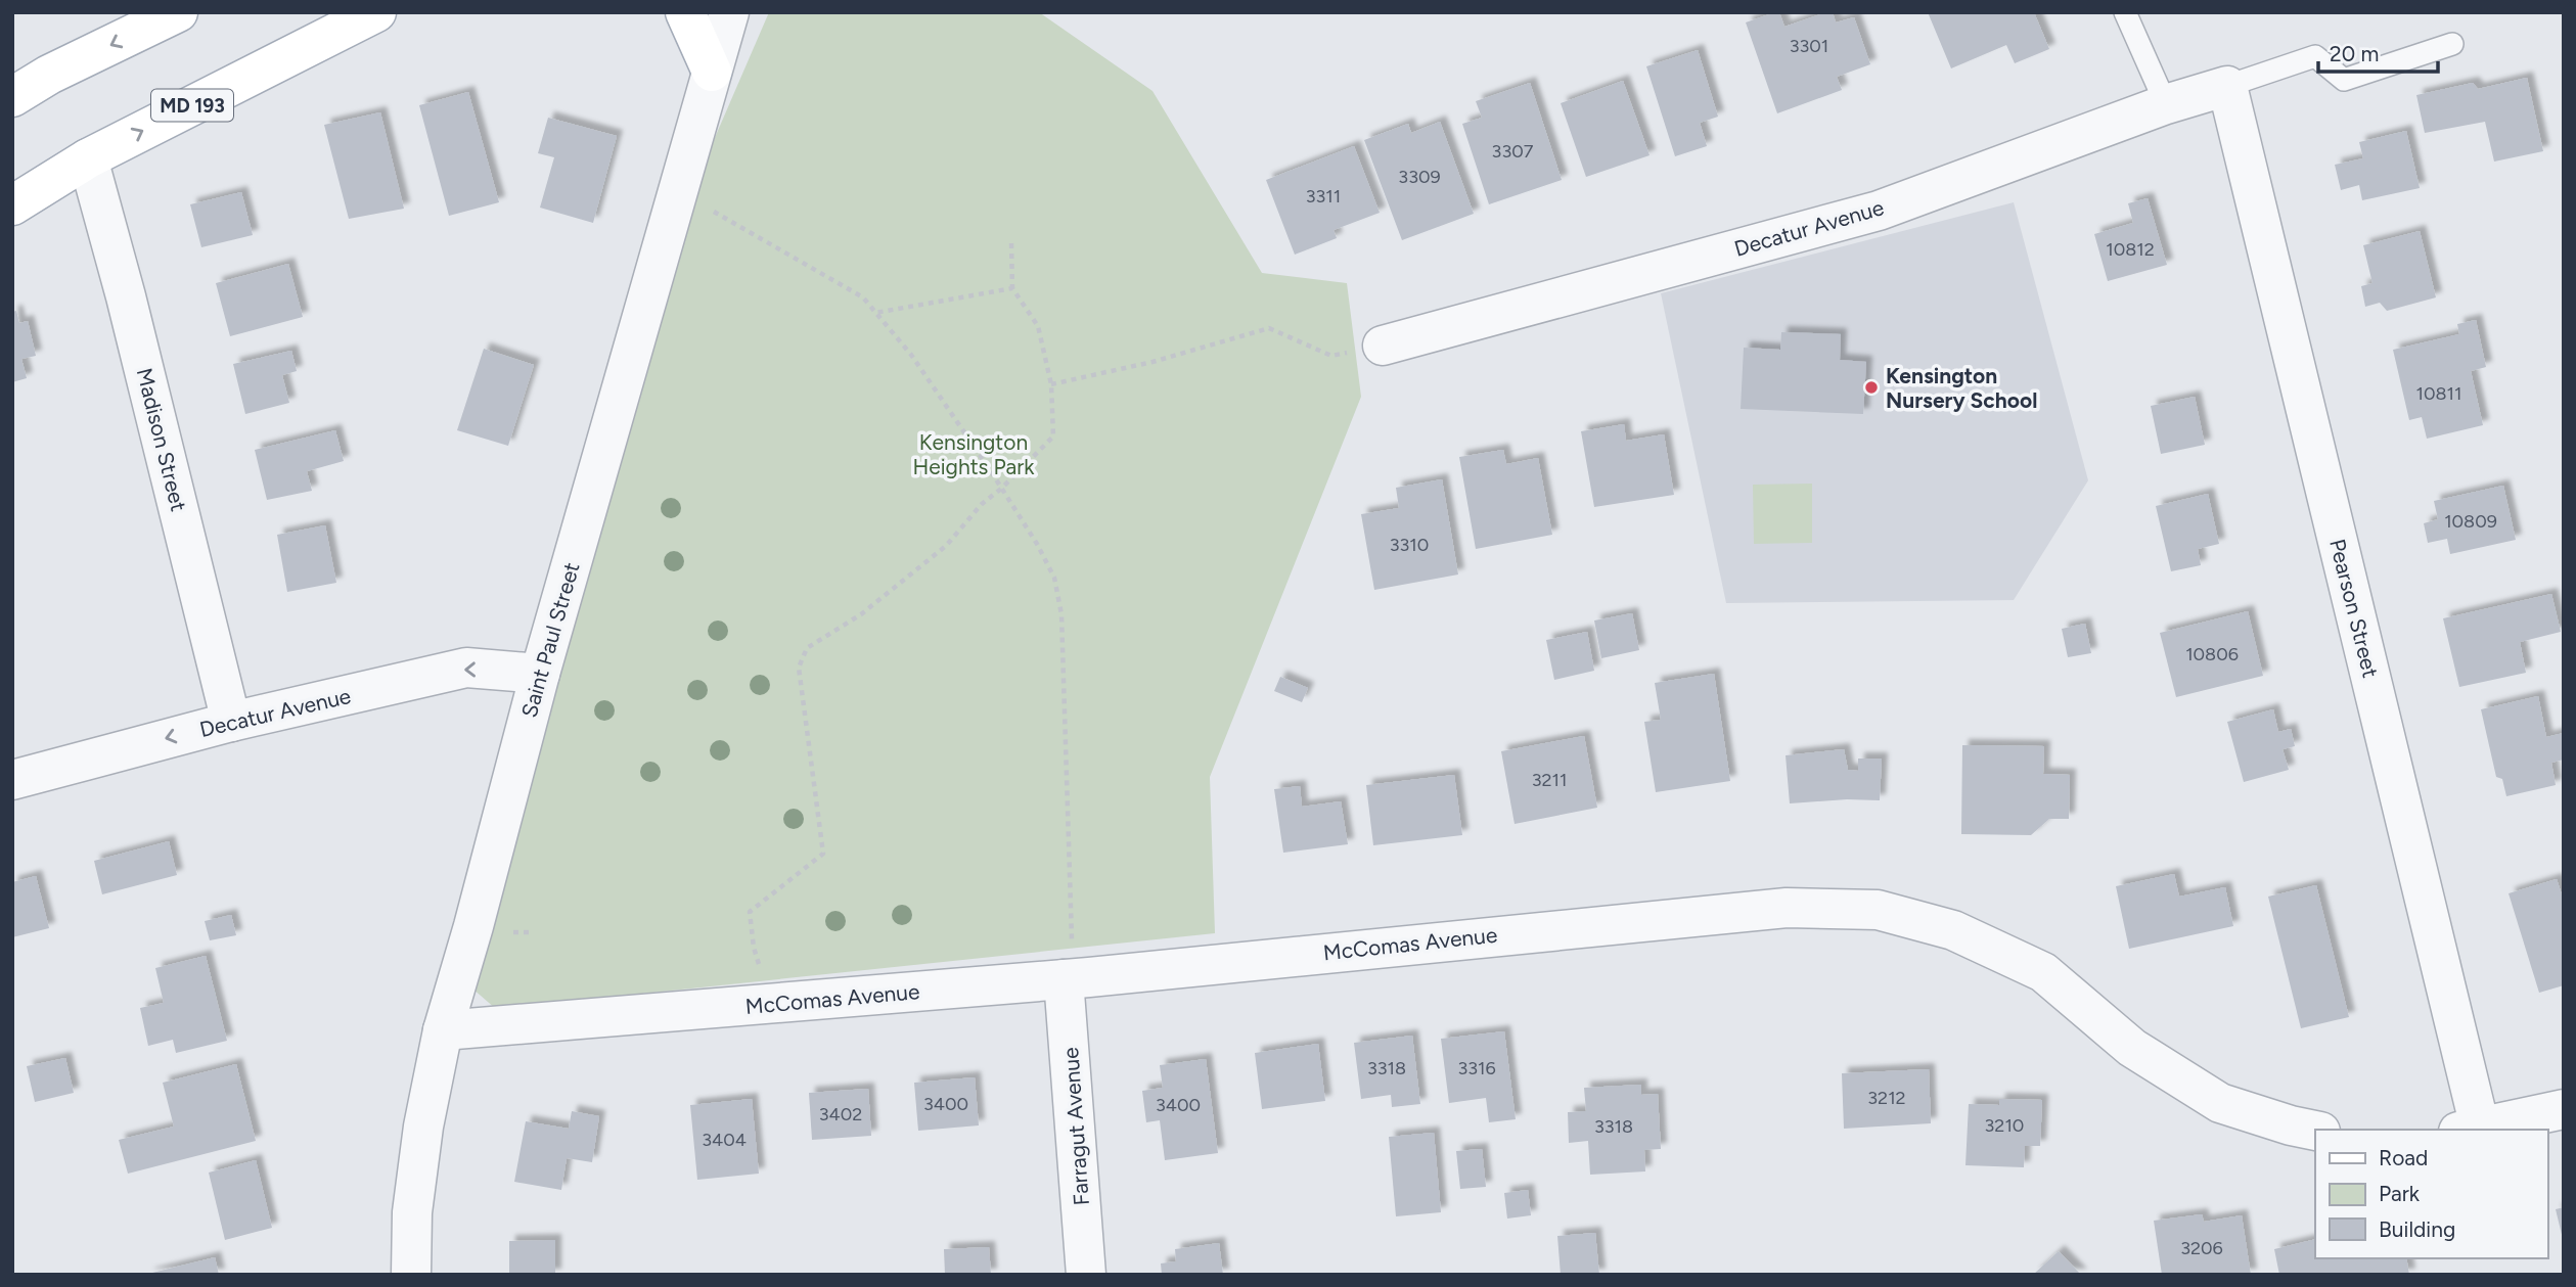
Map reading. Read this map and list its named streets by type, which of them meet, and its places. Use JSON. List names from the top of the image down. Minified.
{"streets":{"main road":["MD 193"],"street":["Decatur Avenue","Madison Street","Pearson Street","Saint Paul Street","McComas Avenue","Farragut Avenue"]},"crossings":[["MD 193","Madison Street"],["Decatur Avenue","Madison Street"],["Decatur Avenue","Pearson Street"],["Decatur Avenue","Saint Paul Street"],["Saint Paul Street","McComas Avenue"],["McComas Avenue","Farragut Avenue"]],"one_way":["Decatur Avenue"],"parks":["Kensington Heights Park"],"places":["Kensington Nursery School"],"house_numbers":["3301","3307","3309","3311","10812","10811","10809","3310","10806","3211","3318","3316","3212","3400","3400","3402","3210","3318","3404","3206"],"legend":["Road","Park","Building"],"scale_bar":"20 m"}
